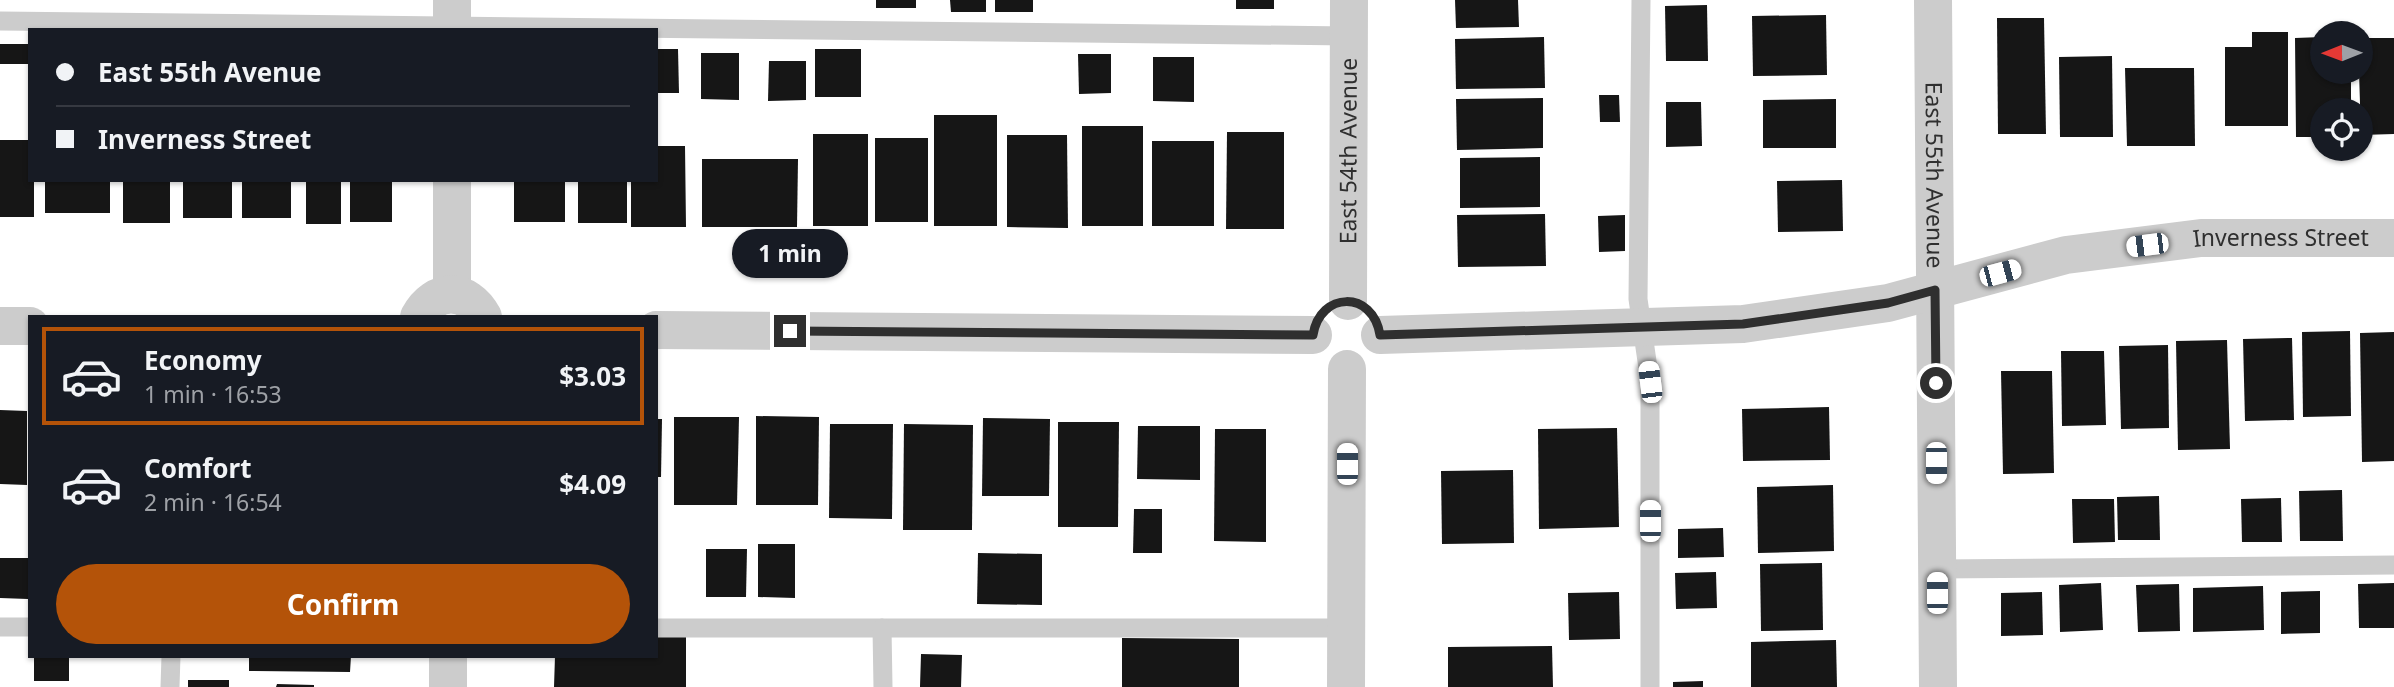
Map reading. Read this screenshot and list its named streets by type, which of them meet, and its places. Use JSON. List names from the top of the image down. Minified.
{"streets":{"street":["East 54th Avenue","East 55th Avenue","Inverness Street"]},"crossings":[["East 54th Avenue","Inverness Street"],["East 55th Avenue","Inverness Street"]],"north":"left","page":{"banner":["East 55th Avenue","Inverness Street"],"bubble":"1 min","list":[{"name":"Economy","note":"1 min · 16:53","value":"$3.03"},{"name":"Comfort","note":"2 min · 16:54","value":"$4.09"}],"buttons":"Confirm"}}
